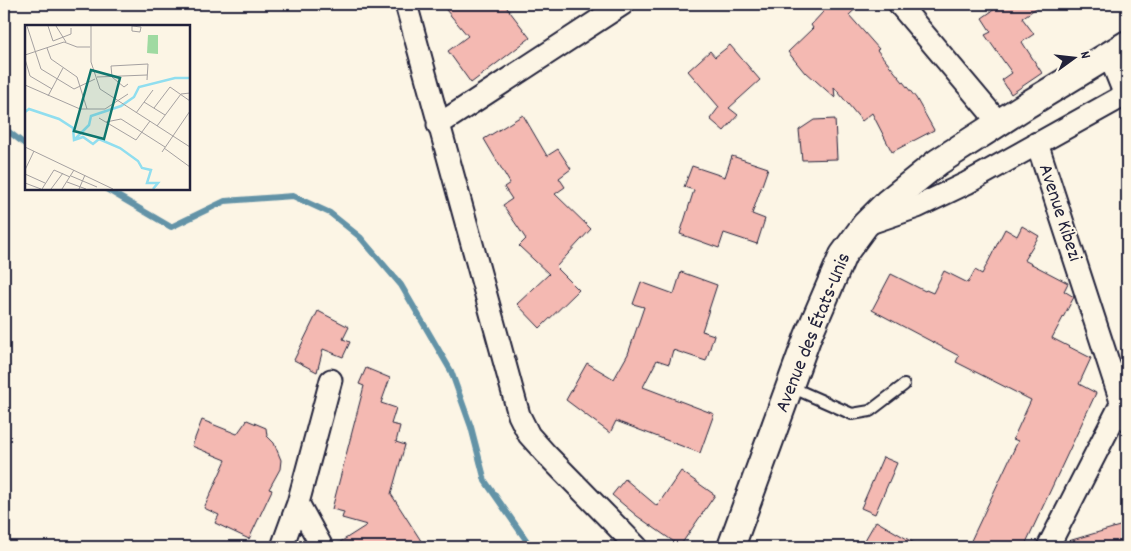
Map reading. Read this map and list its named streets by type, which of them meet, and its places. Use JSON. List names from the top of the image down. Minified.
{"streets":{"street":["Avenue Kibezi","Avenue des États-Unis"]},"crossings":[["Avenue Kibezi","Avenue des États-Unis"]],"north":"right"}
